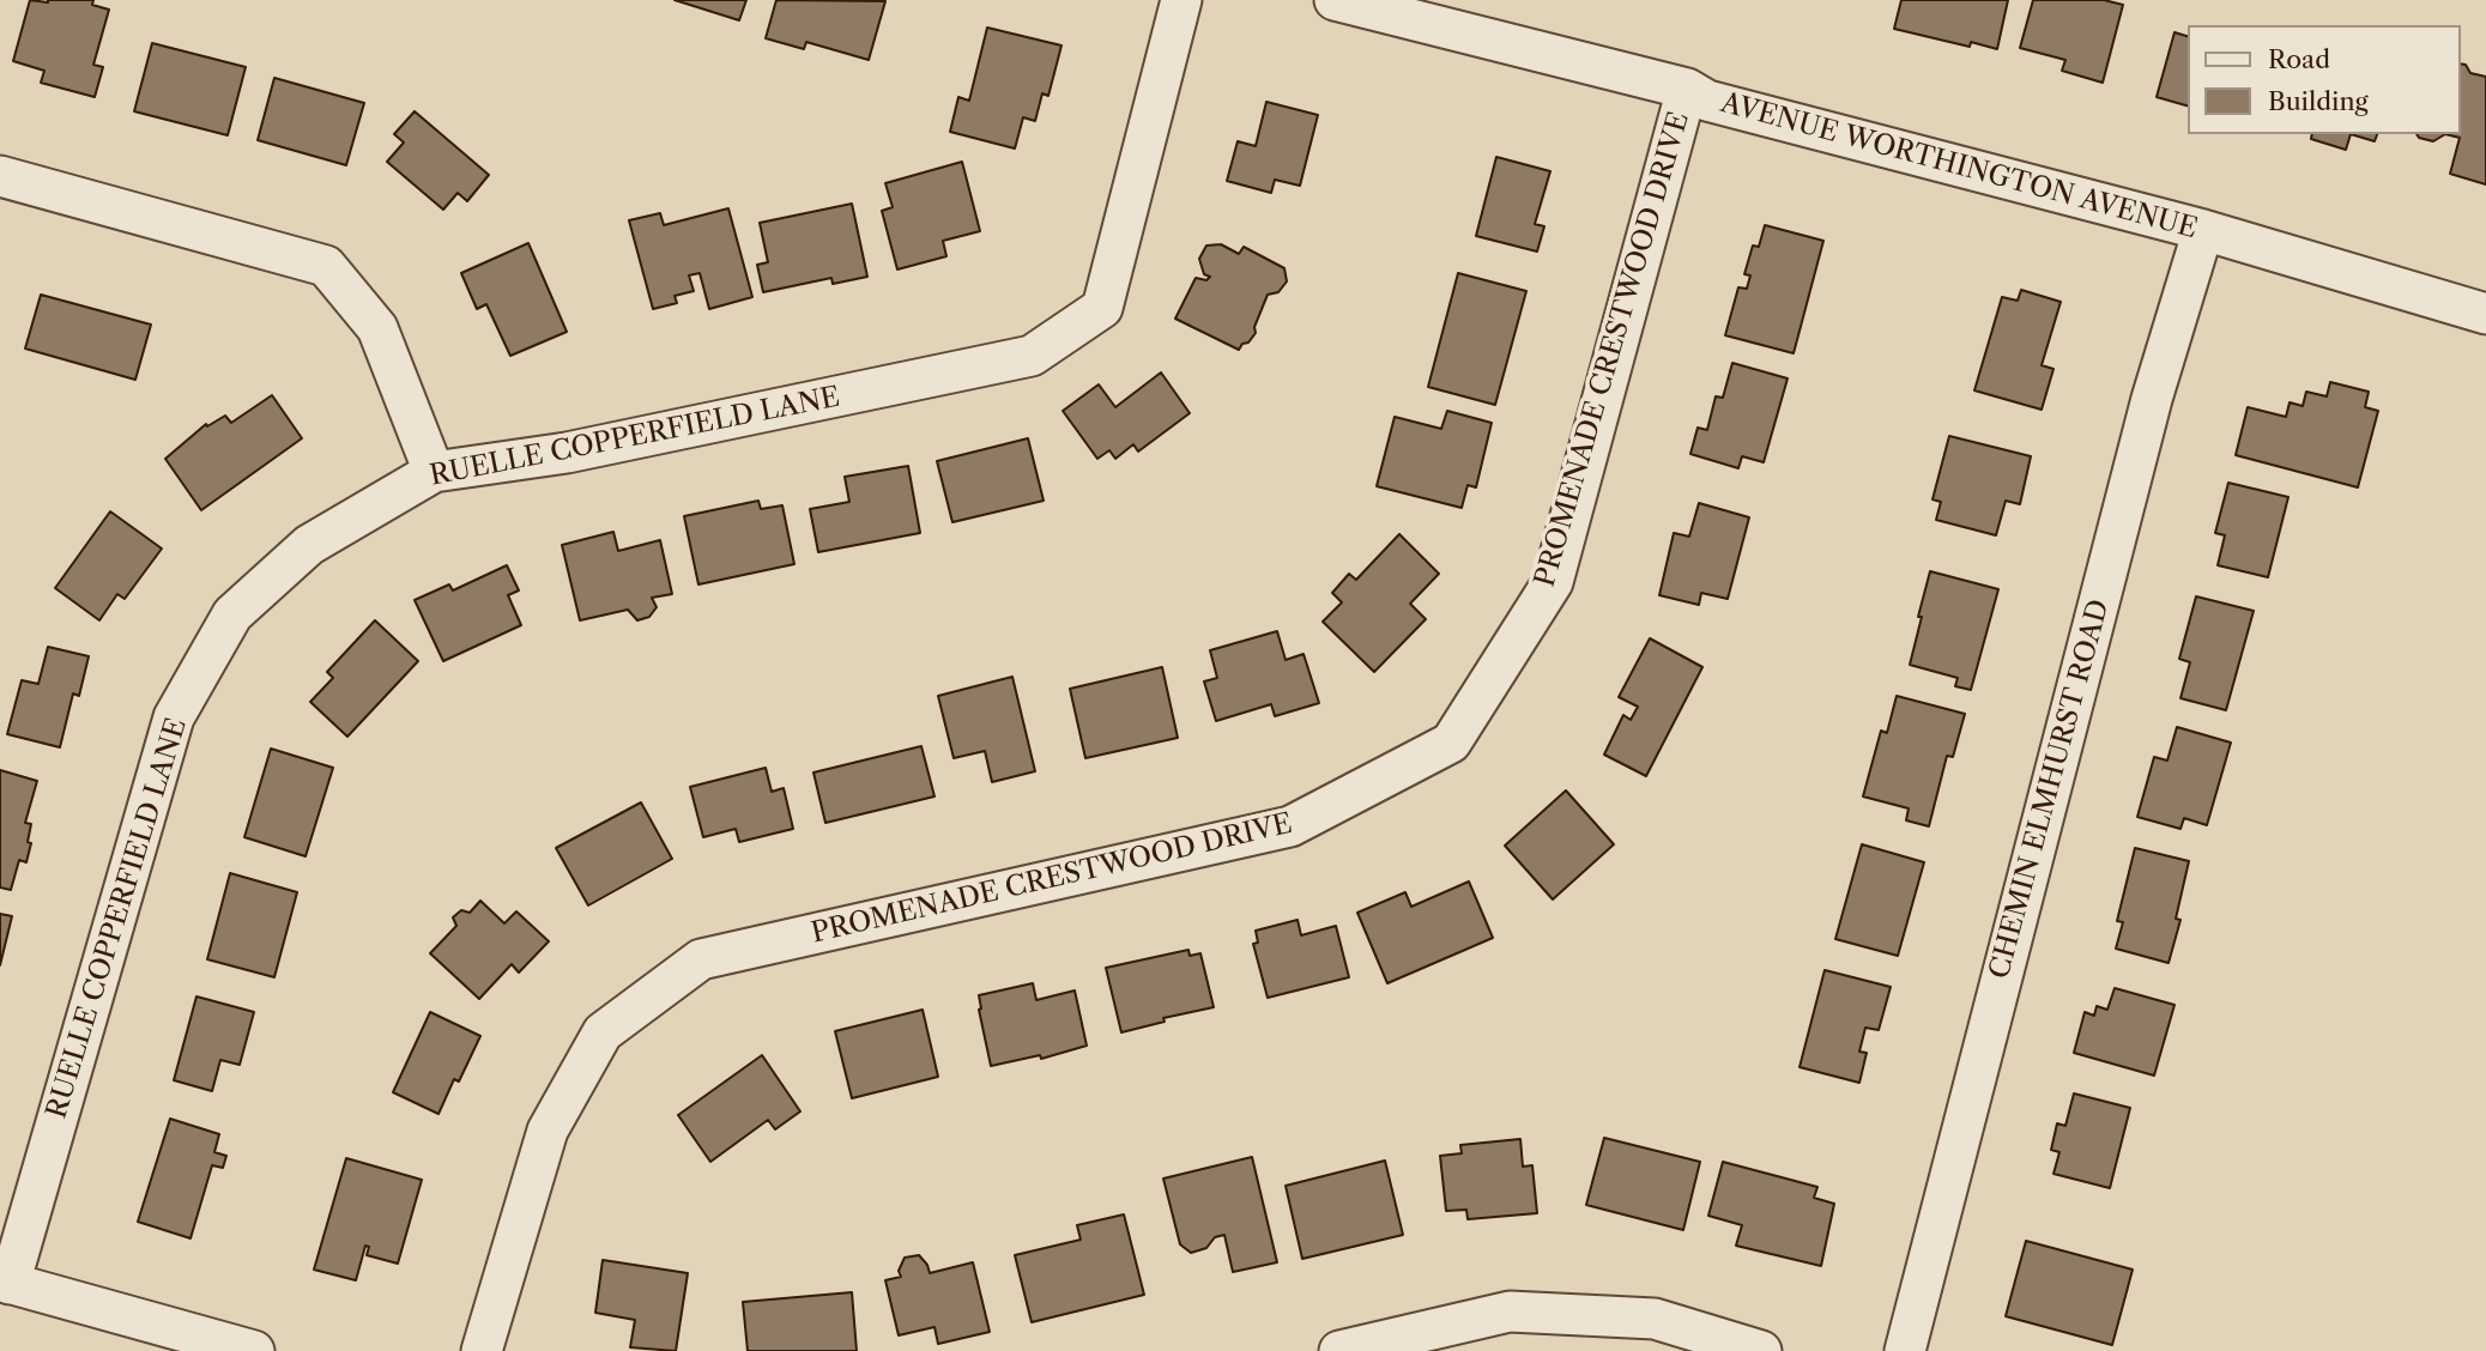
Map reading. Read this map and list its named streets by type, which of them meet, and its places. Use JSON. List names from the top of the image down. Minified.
{"streets":{"street":["AVENUE WORTHINGTON AVENUE","PROMENADE CRESTWOOD DRIVE","RUELLE COPPERFIELD LANE","CHEMIN ELMHURST ROAD"]},"crossings":[["AVENUE WORTHINGTON AVENUE","PROMENADE CRESTWOOD DRIVE"],["AVENUE WORTHINGTON AVENUE","CHEMIN ELMHURST ROAD"]],"legend":["Road","Building"]}
